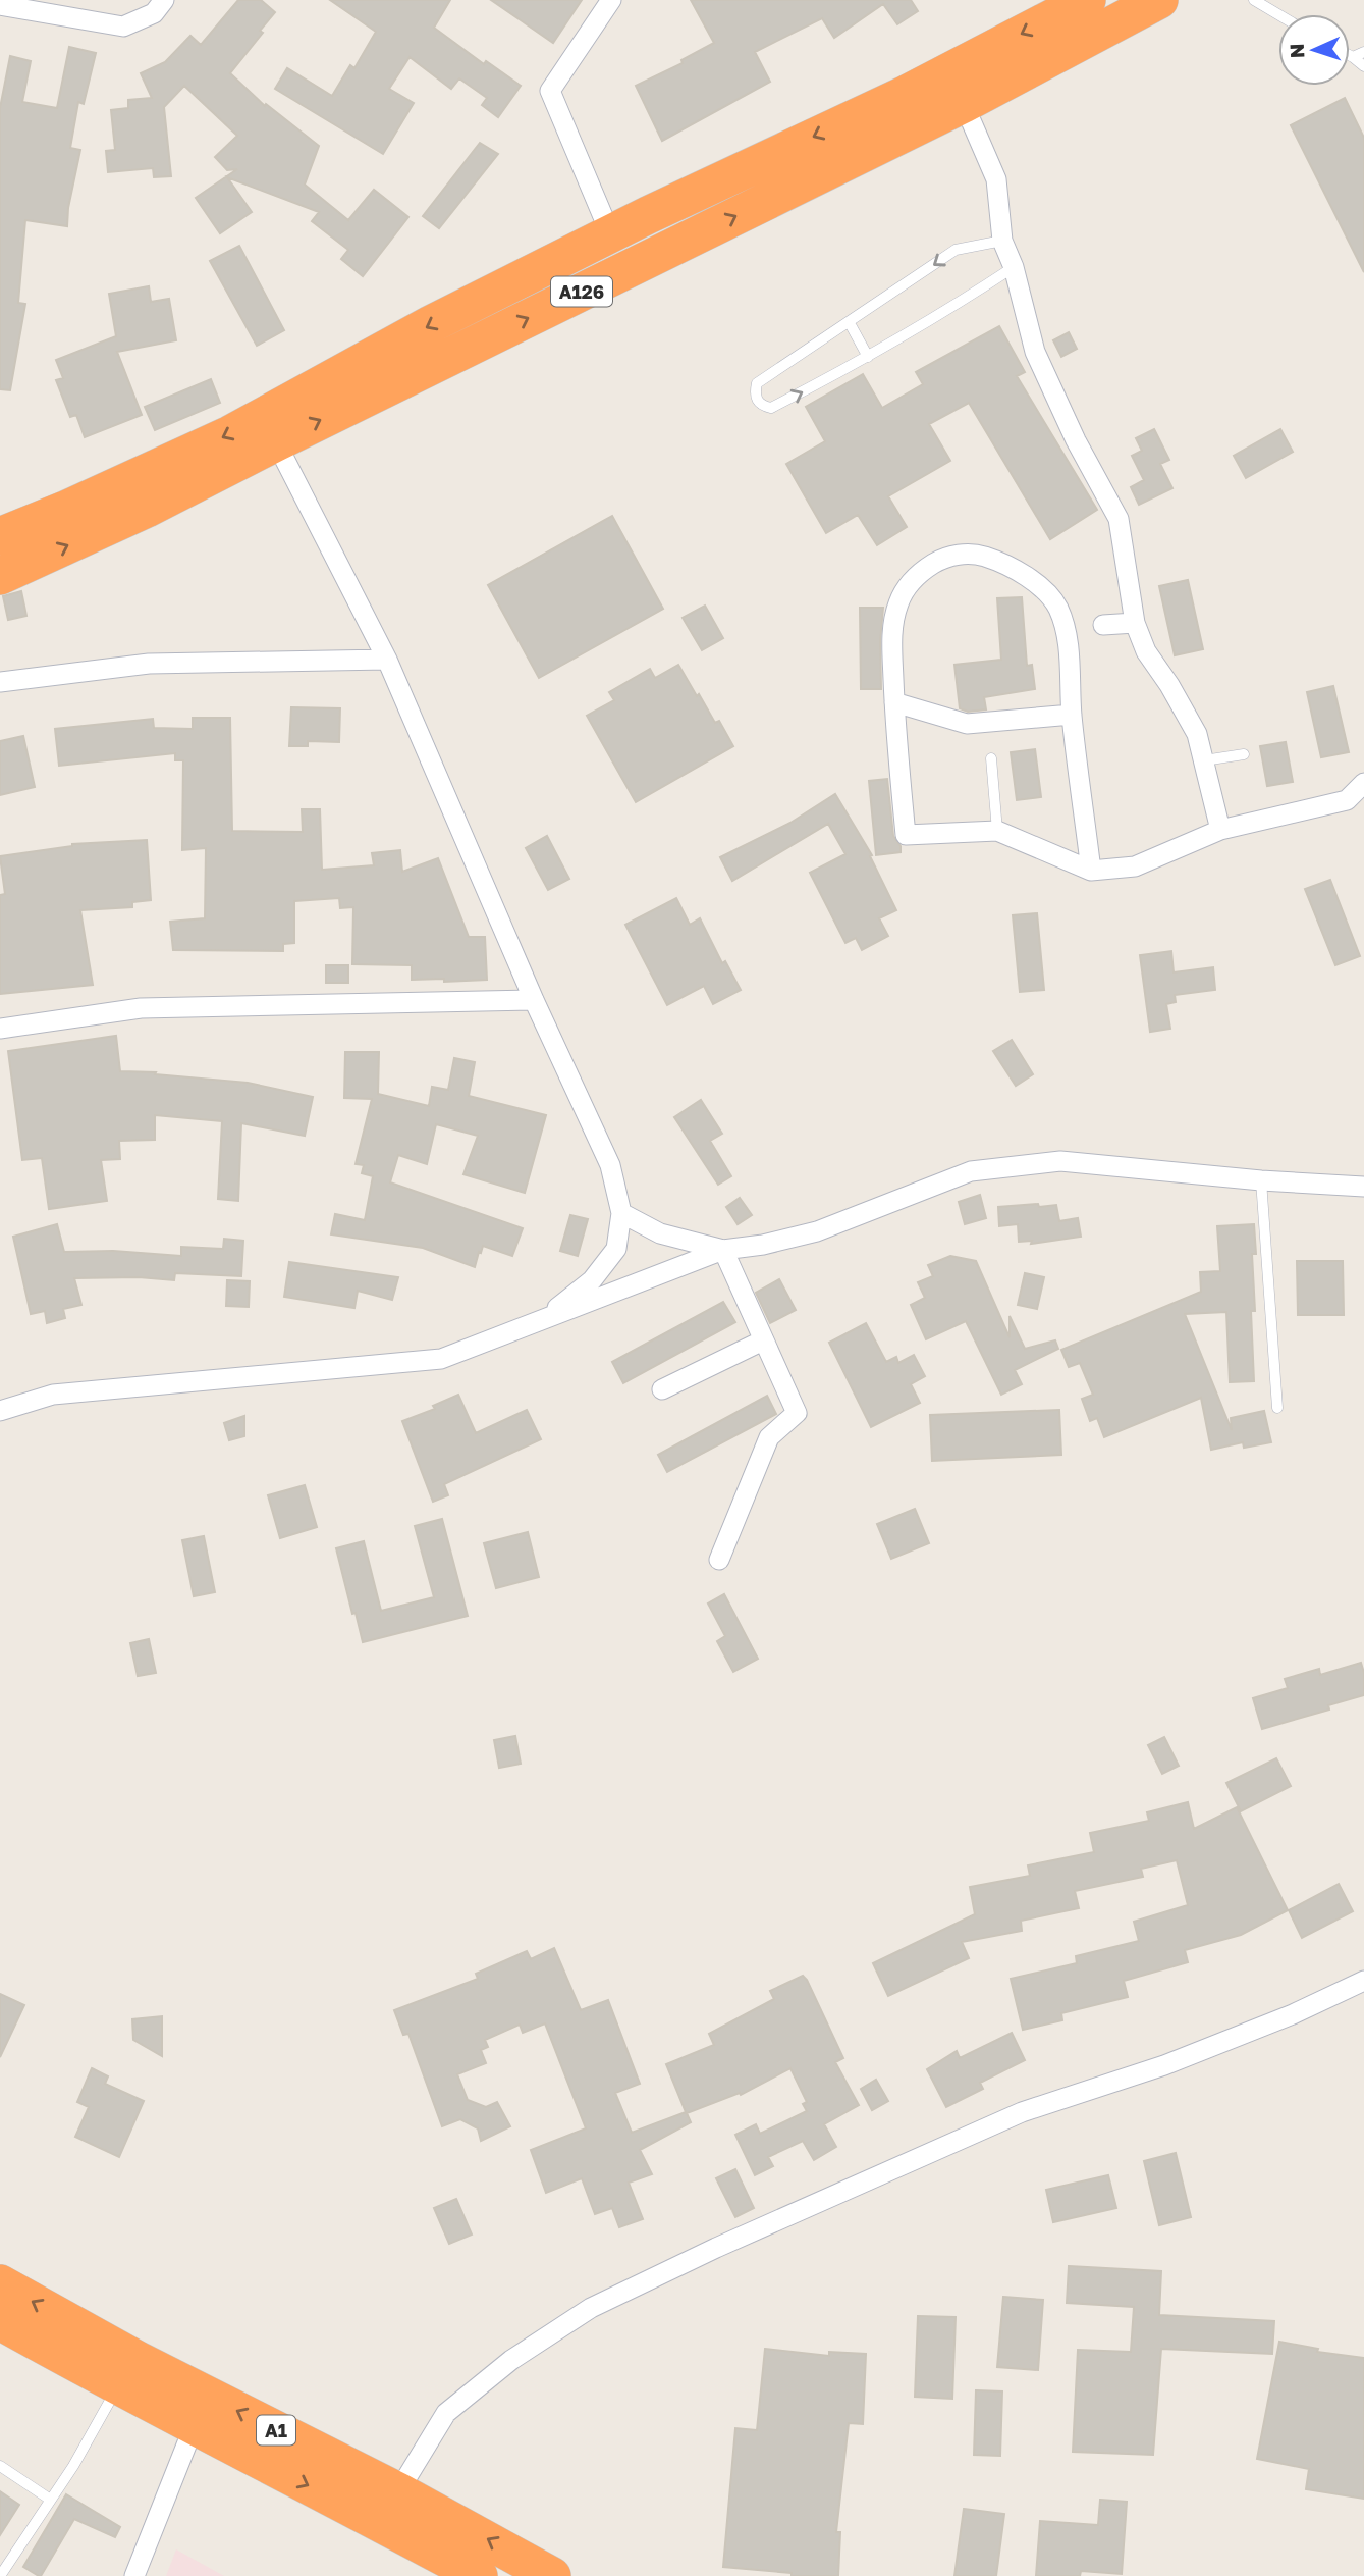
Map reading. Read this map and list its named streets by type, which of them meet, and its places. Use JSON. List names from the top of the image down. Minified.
{"streets":{"highway":["A126","A1"]},"north":"left"}
